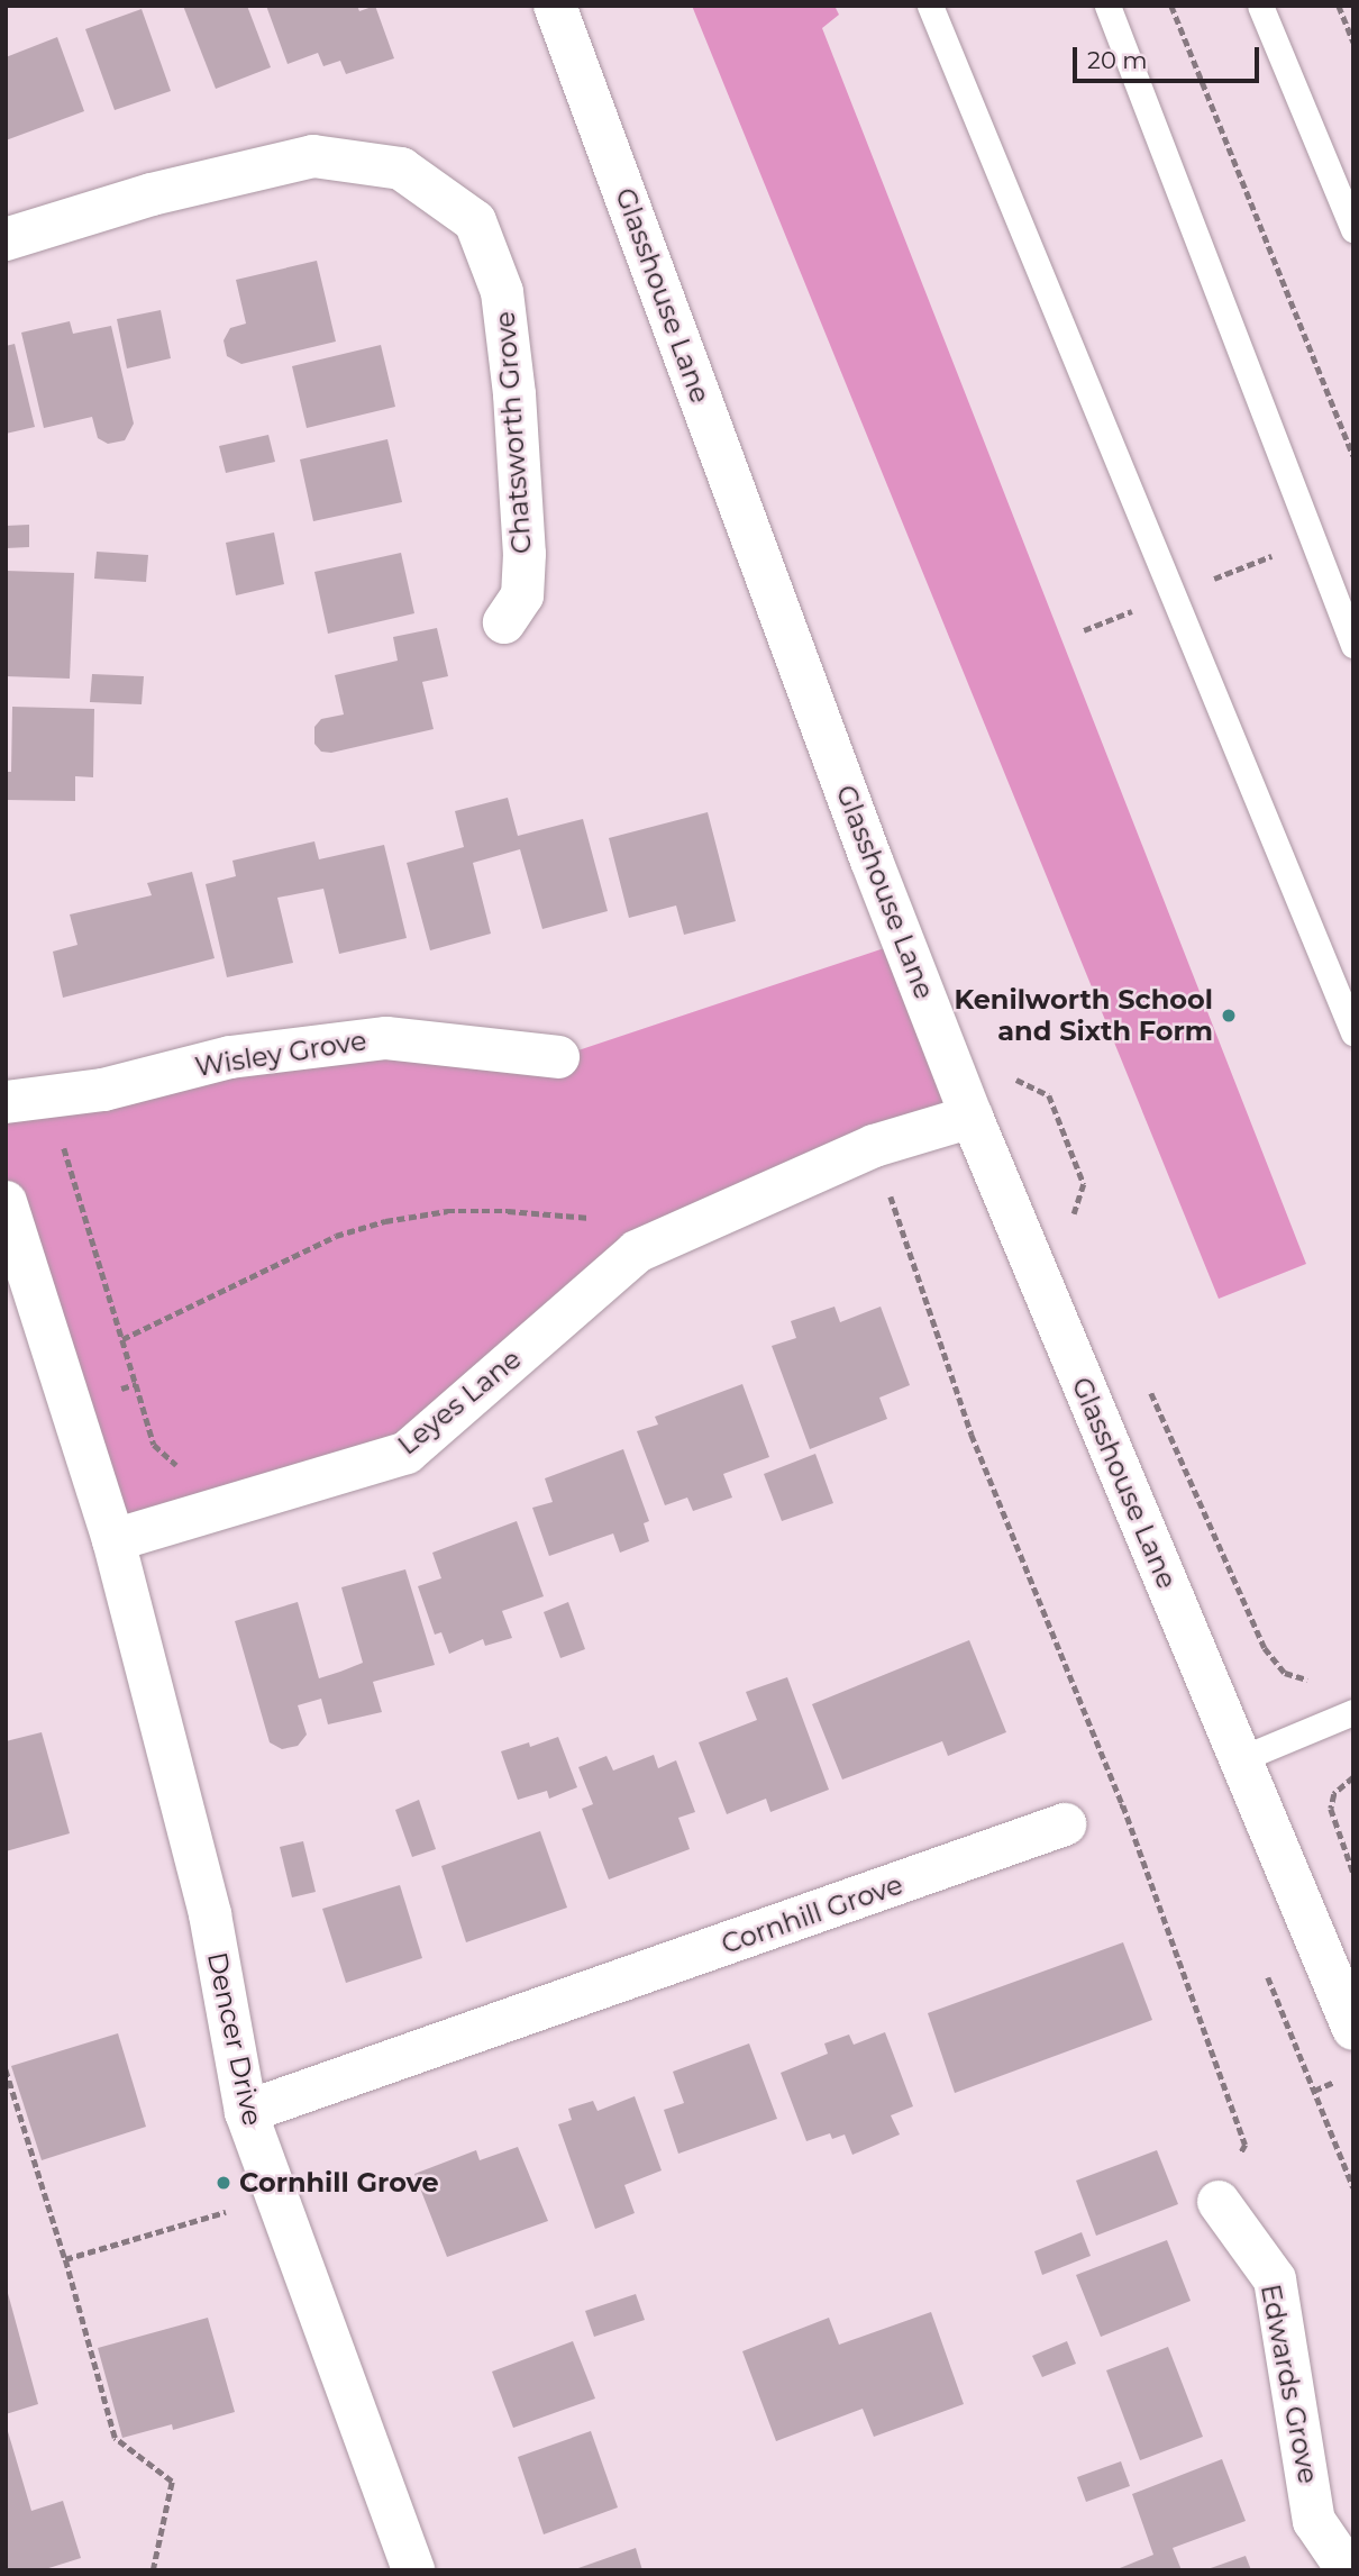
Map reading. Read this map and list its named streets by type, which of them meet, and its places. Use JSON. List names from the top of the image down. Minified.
{"streets":{"street":["Glasshouse Lane","Chatsworth Grove","Wisley Grove","Leyes Lane","Cornhill Grove","Dencer Drive","Edwards Grove"]},"crossings":[["Glasshouse Lane","Leyes Lane"],["Leyes Lane","Dencer Drive"],["Cornhill Grove","Dencer Drive"]],"places":["Kenilworth School and Sixth Form","Cornhill Grove"],"scale_bar":"20 m"}
